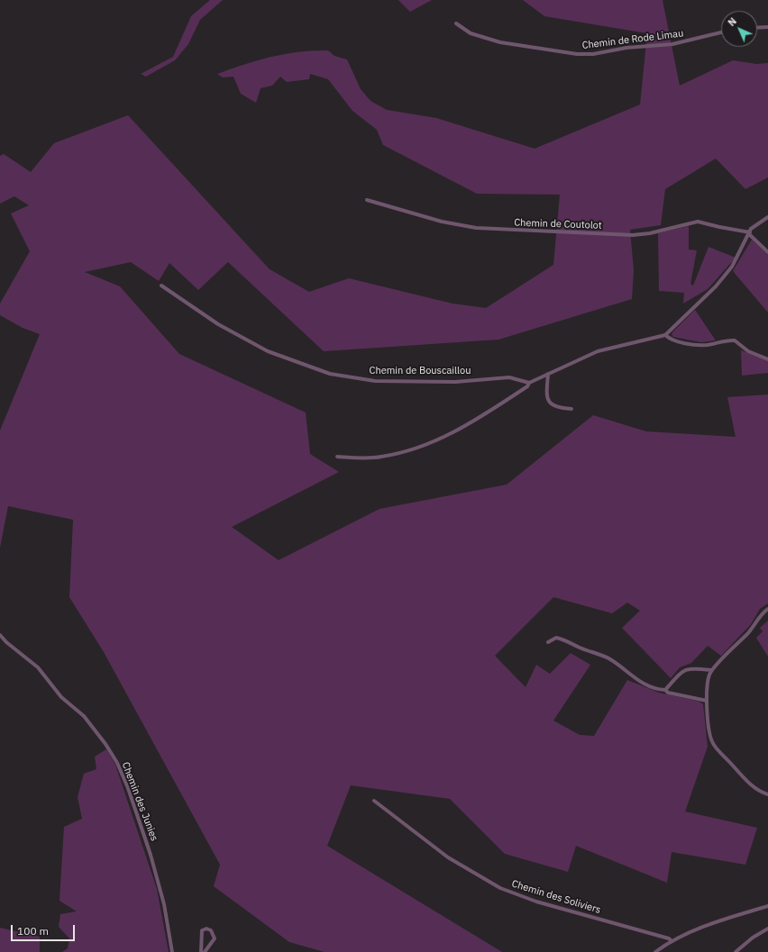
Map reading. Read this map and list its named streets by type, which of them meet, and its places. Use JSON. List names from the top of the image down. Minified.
{"streets":{"street":["Chemin de Rode Limau","Chemin de Coutolot","Chemin de Bouscaillou","Chemin des Junies","Chemin des Soliviers"]},"scale_bar":"100 m","north":"top left"}
